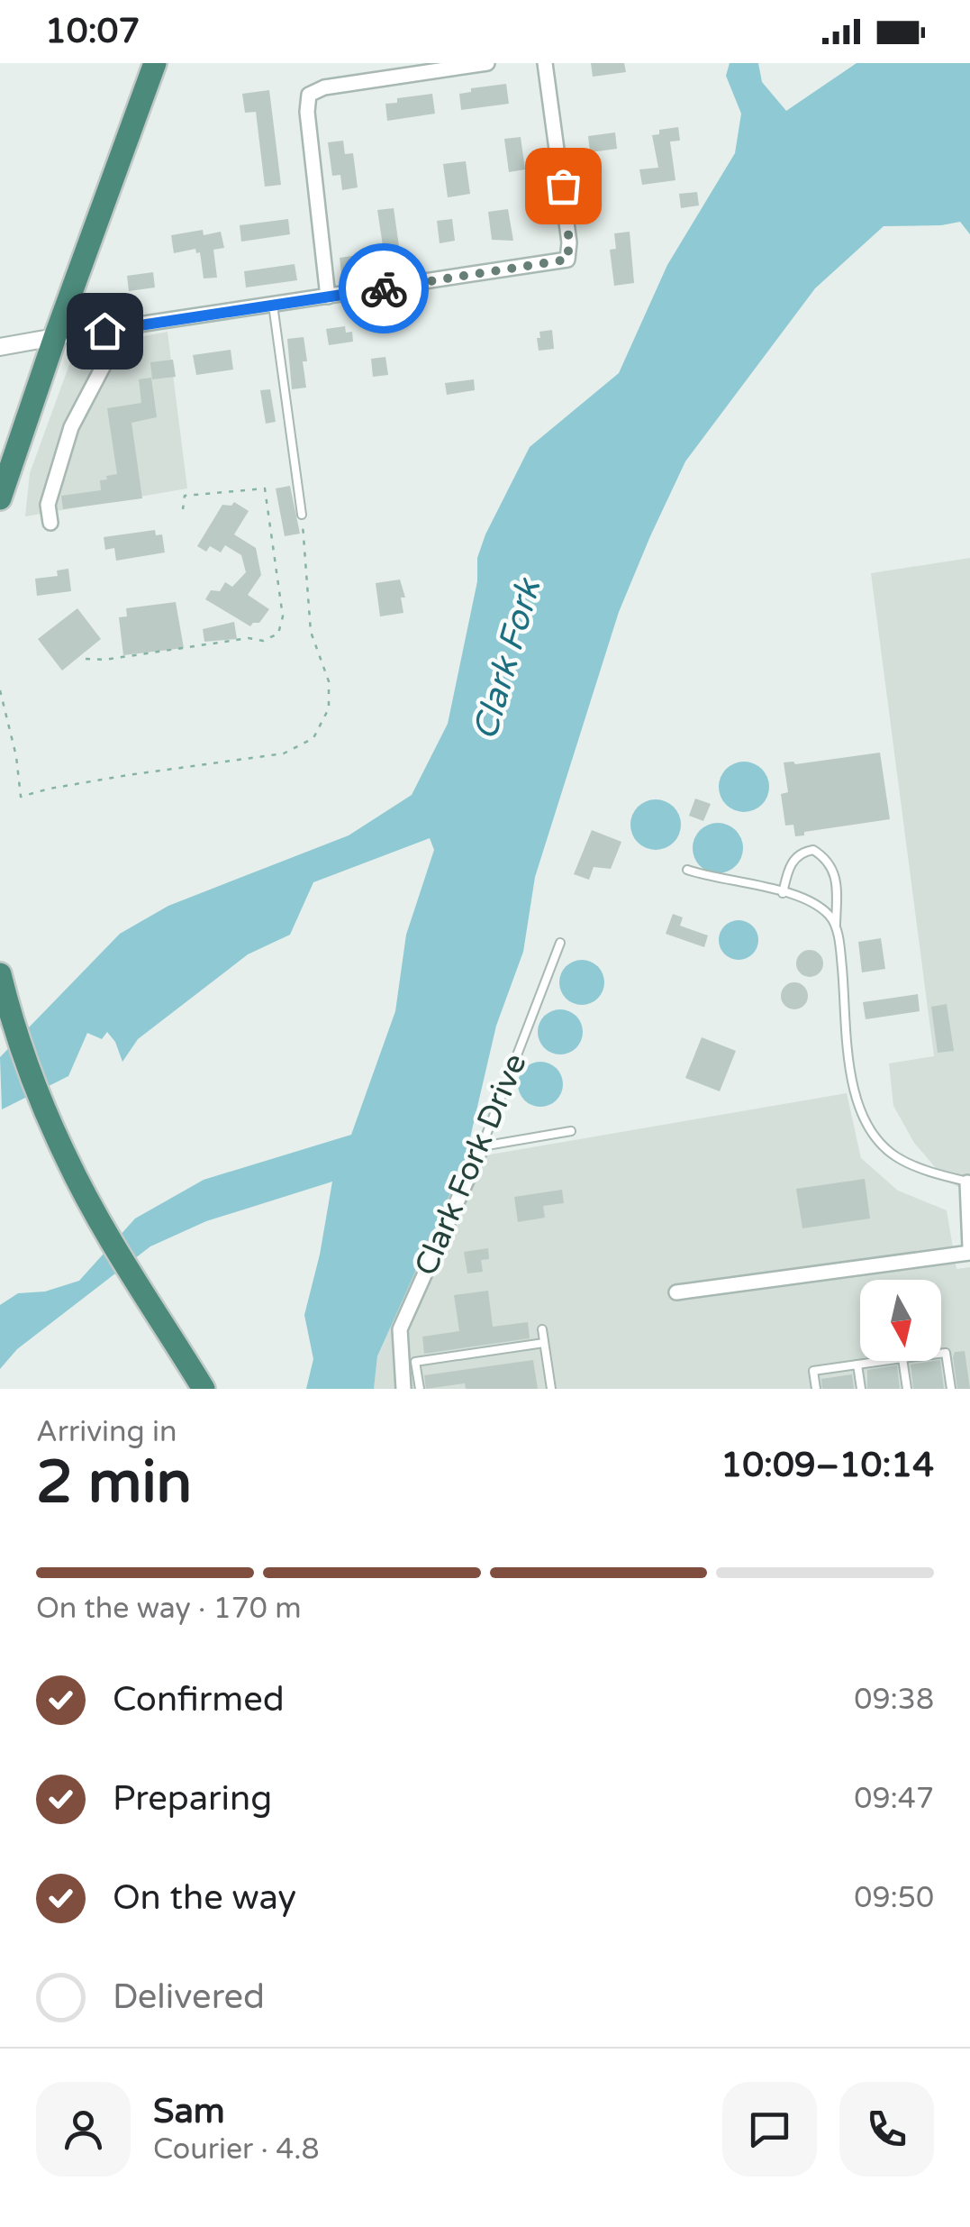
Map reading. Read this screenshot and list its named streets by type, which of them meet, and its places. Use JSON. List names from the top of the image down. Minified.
{"streets":{"street":["Clark Fork Drive"]},"water":["Clark Fork"],"north":"bottom","page":{"status":"10:07","heading":["2 min","Arriving in","10:09–10:14"],"panel":["Sam","Courier · 4.8"],"bar":"On the way · 170 m","list":[["Confirmed","09:38"],["Preparing","09:47"],["On the way","09:50"],"Delivered"]}}
